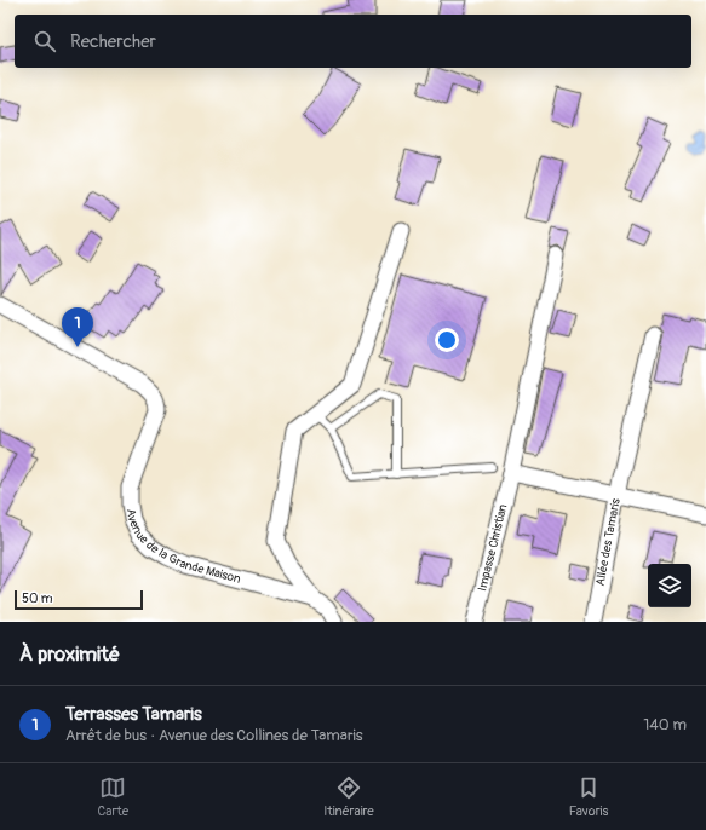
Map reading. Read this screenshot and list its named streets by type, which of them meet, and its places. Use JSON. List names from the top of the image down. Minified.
{"streets":{"street":["Avenue de la Grande Maison","Allée des Tamaris","Impasse Christian"]},"scale_bar":"50 m","page":{"search":"Rechercher","pins":"1","scale":"50 m","heading":"À proximité","list":[{"mark":"1","name":"Terrasses Tamaris","note":"Arrêt de bus · Avenue des Collines de Tamaris","value":"140 m"}],"nav":["Carte","Itinéraire","Favoris"]}}
